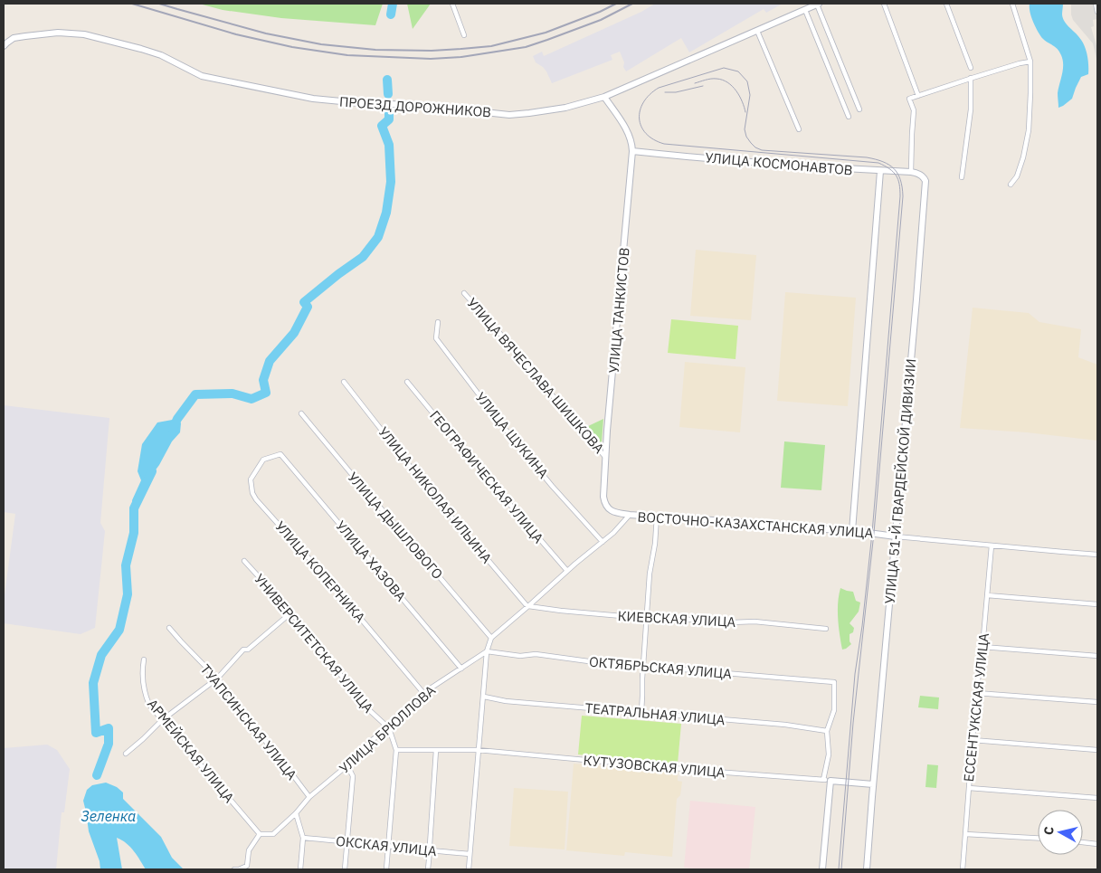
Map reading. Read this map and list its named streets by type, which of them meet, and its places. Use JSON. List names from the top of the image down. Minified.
{"streets":{"main road":["ПРОЕЗД ДОРОЖНИКОВ","УЛИЦА КОСМОНАВТОВ","УЛИЦА ТАНКИСТОВ","УЛИЦА 51-Й ГВАРДЕЙСКОЙ ДИВИЗИИ","ВОСТОЧНО-КАЗАХСТАНСКАЯ УЛИЦА"],"street":["УЛИЦА ВЯЧЕСЛАВА ШИШКОВА","УЛИЦА ЩУКИНА","ГЕОГРАФИЧЕСКАЯ УЛИЦА","УЛИЦА НИКОЛАЯ ИЛЬИНА","УЛИЦА ДЫШЛОВОГО","УЛИЦА ХАЗОВА","УЛИЦА КОПЕРНИКА","КИЕВСКАЯ УЛИЦА","УНИВЕРСИТЕТСКАЯ УЛИЦА","ОКТЯБРЬСКАЯ УЛИЦА","ЕССЕНТУКСКАЯ УЛИЦА","ТЕАТРАЛЬНАЯ УЛИЦА","ТУАПСИНСКАЯ УЛИЦА","УЛИЦА БРЮЛЛОВА","АРМЕЙСКАЯ УЛИЦА","КУТУЗОВСКАЯ УЛИЦА","ОКСКАЯ УЛИЦА"]},"crossings":[["ПРОЕЗД ДОРОЖНИКОВ","УЛИЦА ТАНКИСТОВ"],["УЛИЦА КОСМОНАВТОВ","УЛИЦА ТАНКИСТОВ"],["УЛИЦА КОСМОНАВТОВ","УЛИЦА 51-Й ГВАРДЕЙСКОЙ ДИВИЗИИ"],["УЛИЦА ТАНКИСТОВ","УЛИЦА ВЯЧЕСЛАВА ШИШКОВА"],["УЛИЦА ТАНКИСТОВ","ВОСТОЧНО-КАЗАХСТАНСКАЯ УЛИЦА"],["УЛИЦА 51-Й ГВАРДЕЙСКОЙ ДИВИЗИИ","ВОСТОЧНО-КАЗАХСТАНСКАЯ УЛИЦА"],["УЛИЦА НИКОЛАЯ ИЛЬИНА","КИЕВСКАЯ УЛИЦА"],["ВОСТОЧНО-КАЗАХСТАНСКАЯ УЛИЦА","ЕССЕНТУКСКАЯ УЛИЦА"],["УЛИЦА ХАЗОВА","УЛИЦА КОПЕРНИКА"],["УЛИЦА ХАЗОВА","УЛИЦА БРЮЛЛОВА"],["УЛИЦА КОПЕРНИКА","УЛИЦА БРЮЛЛОВА"],["УНИВЕРСИТЕТСКАЯ УЛИЦА","УЛИЦА БРЮЛЛОВА"],["ОКТЯБРЬСКАЯ УЛИЦА","ТЕАТРАЛЬНАЯ УЛИЦА"],["ОКТЯБРЬСКАЯ УЛИЦА","УЛИЦА БРЮЛЛОВА"],["ТУАПСИНСКАЯ УЛИЦА","УЛИЦА БРЮЛЛОВА"],["УЛИЦА БРЮЛЛОВА","АРМЕЙСКАЯ УЛИЦА"]],"water":["Зеленка"],"north":"left"}
